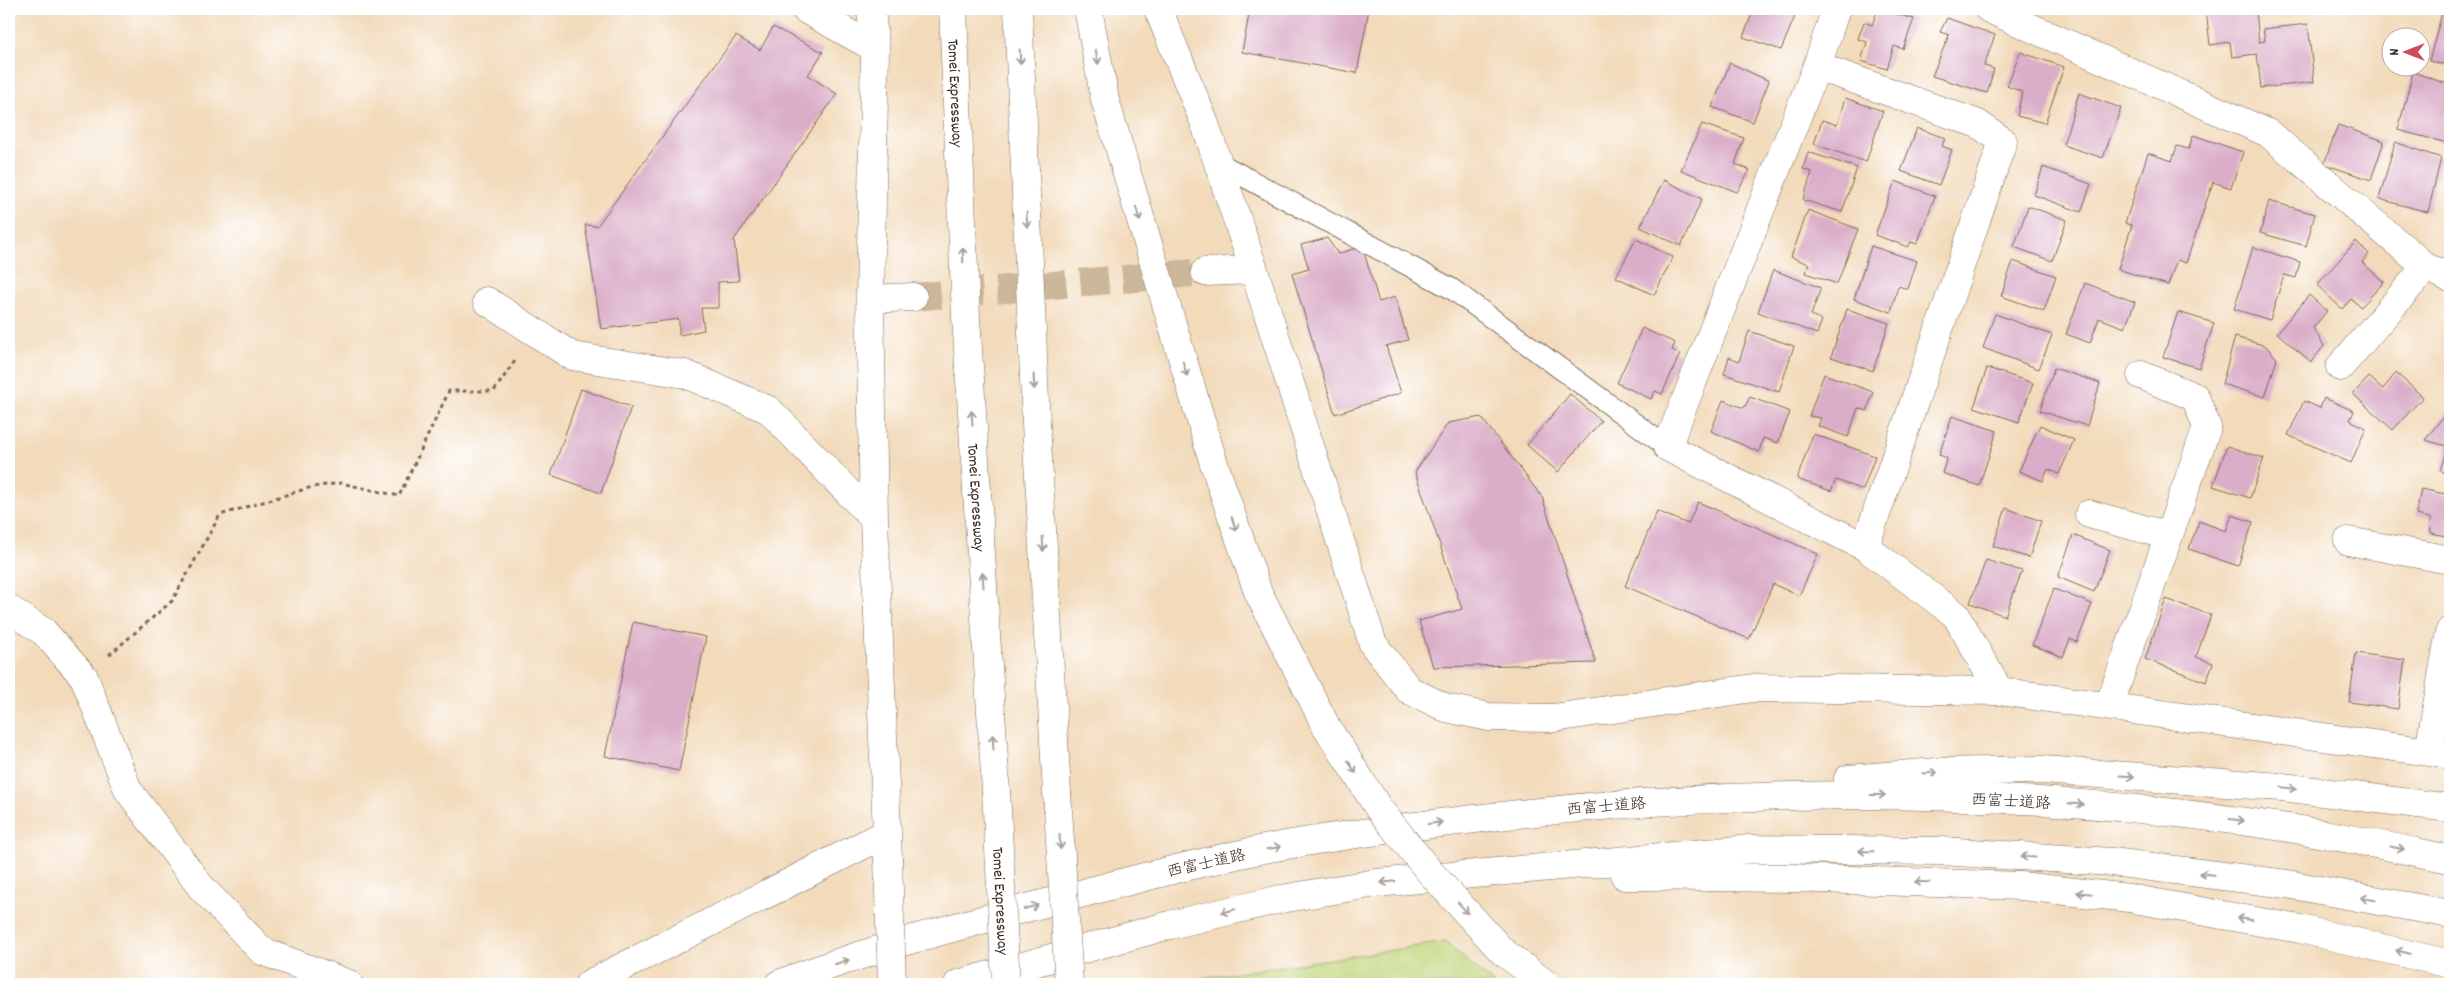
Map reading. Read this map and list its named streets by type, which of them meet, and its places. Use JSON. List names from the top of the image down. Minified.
{"streets":{"main road":["Tomei Expressway","西富士道路"]},"north":"left"}
